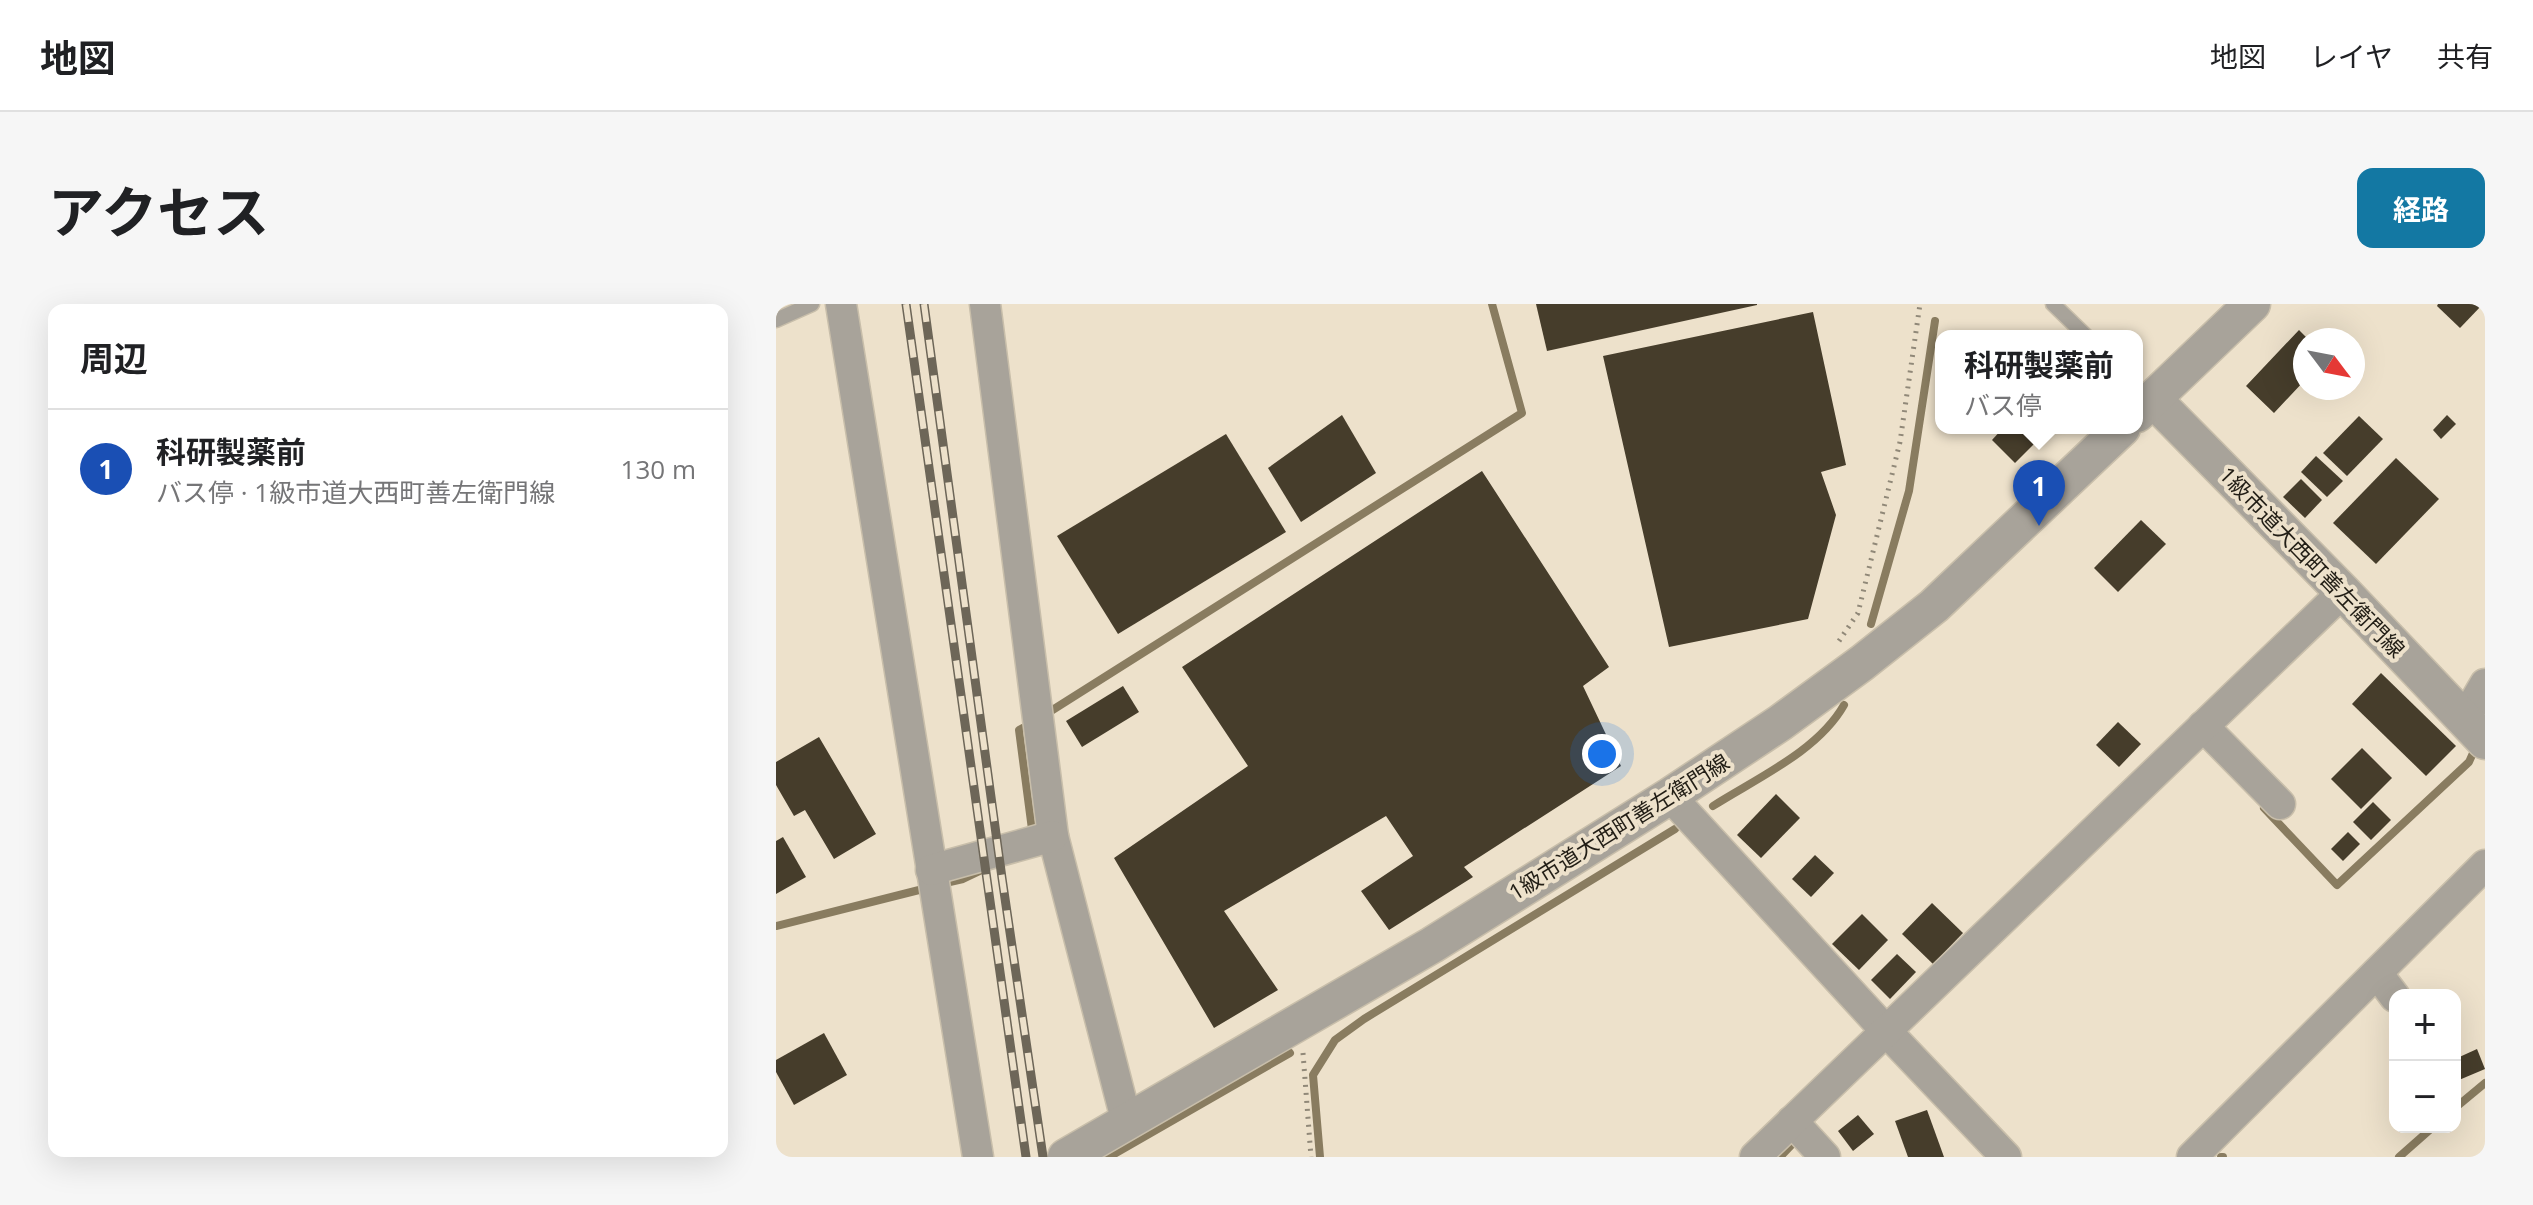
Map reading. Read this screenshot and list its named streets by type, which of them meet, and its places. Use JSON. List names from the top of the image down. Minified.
{"streets":{"street":["1級市道大西町善左衛門線"]},"north":"bottom right","page":{"header":"地図","nav":["地図","レイヤ","共有"],"title":"アクセス","buttons":"経路","heading":"周辺","popup":["科研製薬前","バス停"],"list":[{"mark":"1","name":"科研製薬前","note":"バス停 · 1級市道大西町善左衛門線","value":"130 m"}],"pins":"1","map_buttons":["+","−"]}}
